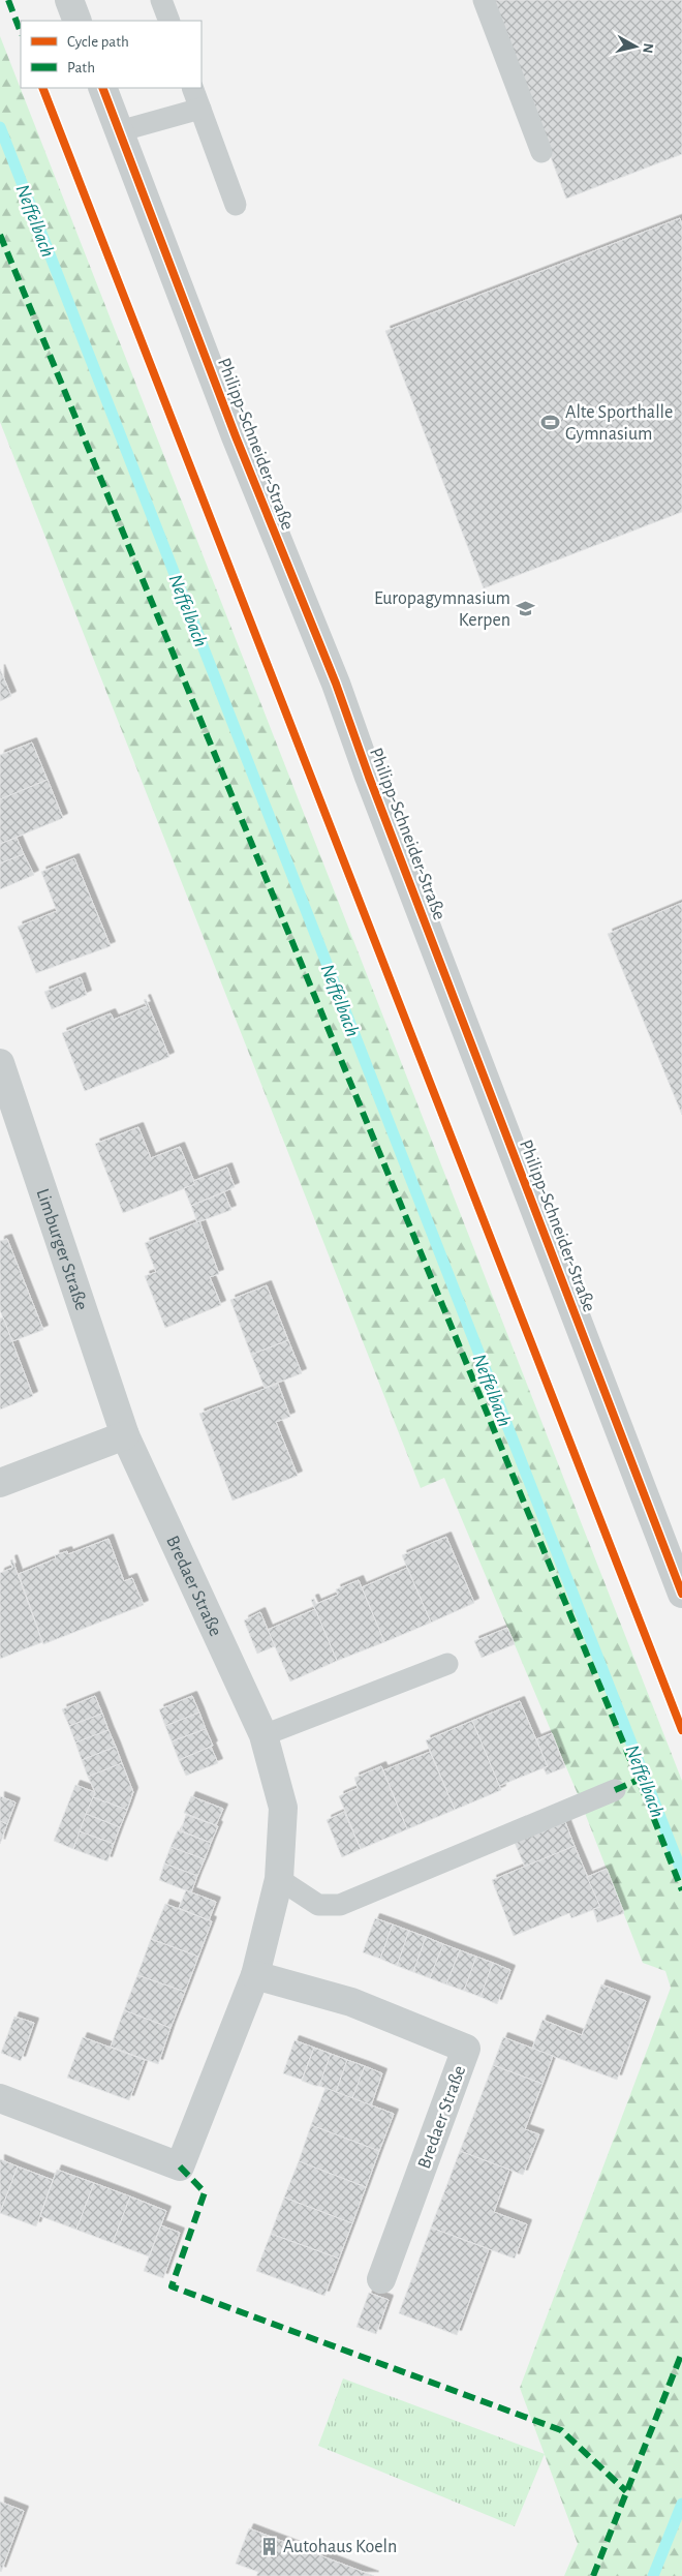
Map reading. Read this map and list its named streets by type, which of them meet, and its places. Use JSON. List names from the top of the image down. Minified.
{"streets":{"street":["Philipp-Schneider-Straße","Limburger Straße","Bredaer Straße"]},"crossings":[["Limburger Straße","Bredaer Straße"]],"water":["Neffelbach"],"places":{"sports":["Alte Sporthalle Gymnasium"],"school or university":["Europagymnasium Kerpen"],"building":["Autohaus Koeln"]},"legend":["Cycle path","Path"],"north":"right"}
